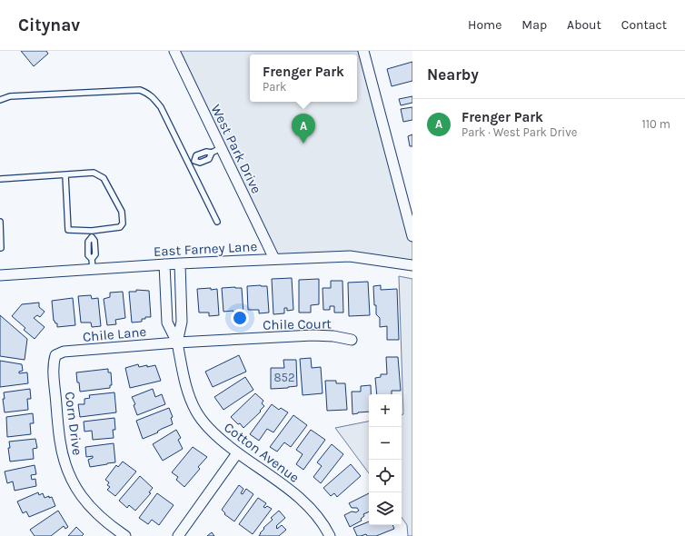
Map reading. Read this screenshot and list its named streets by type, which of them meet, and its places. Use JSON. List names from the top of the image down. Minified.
{"streets":{"street":["West Park Drive","East Farney Lane","Chile Court","Chile Lane","Corn Drive","Cotton Avenue"]},"crossings":[["West Park Drive","East Farney Lane"],["East Farney Lane","Cotton Avenue"],["Chile Court","Chile Lane"],["Chile Court","Cotton Avenue"],["Chile Lane","Corn Drive"],["Chile Lane","Cotton Avenue"]],"house_numbers":["852"],"page":{"header":"Citynav","nav":["Home","Map","About","Contact"],"heading":"Nearby","popup":["Frenger Park","Park"],"list":[{"mark":"A","name":"Frenger Park","note":"Park · West Park Drive","value":"110 m"}],"pins":"A","map_buttons":["+","−"]}}
